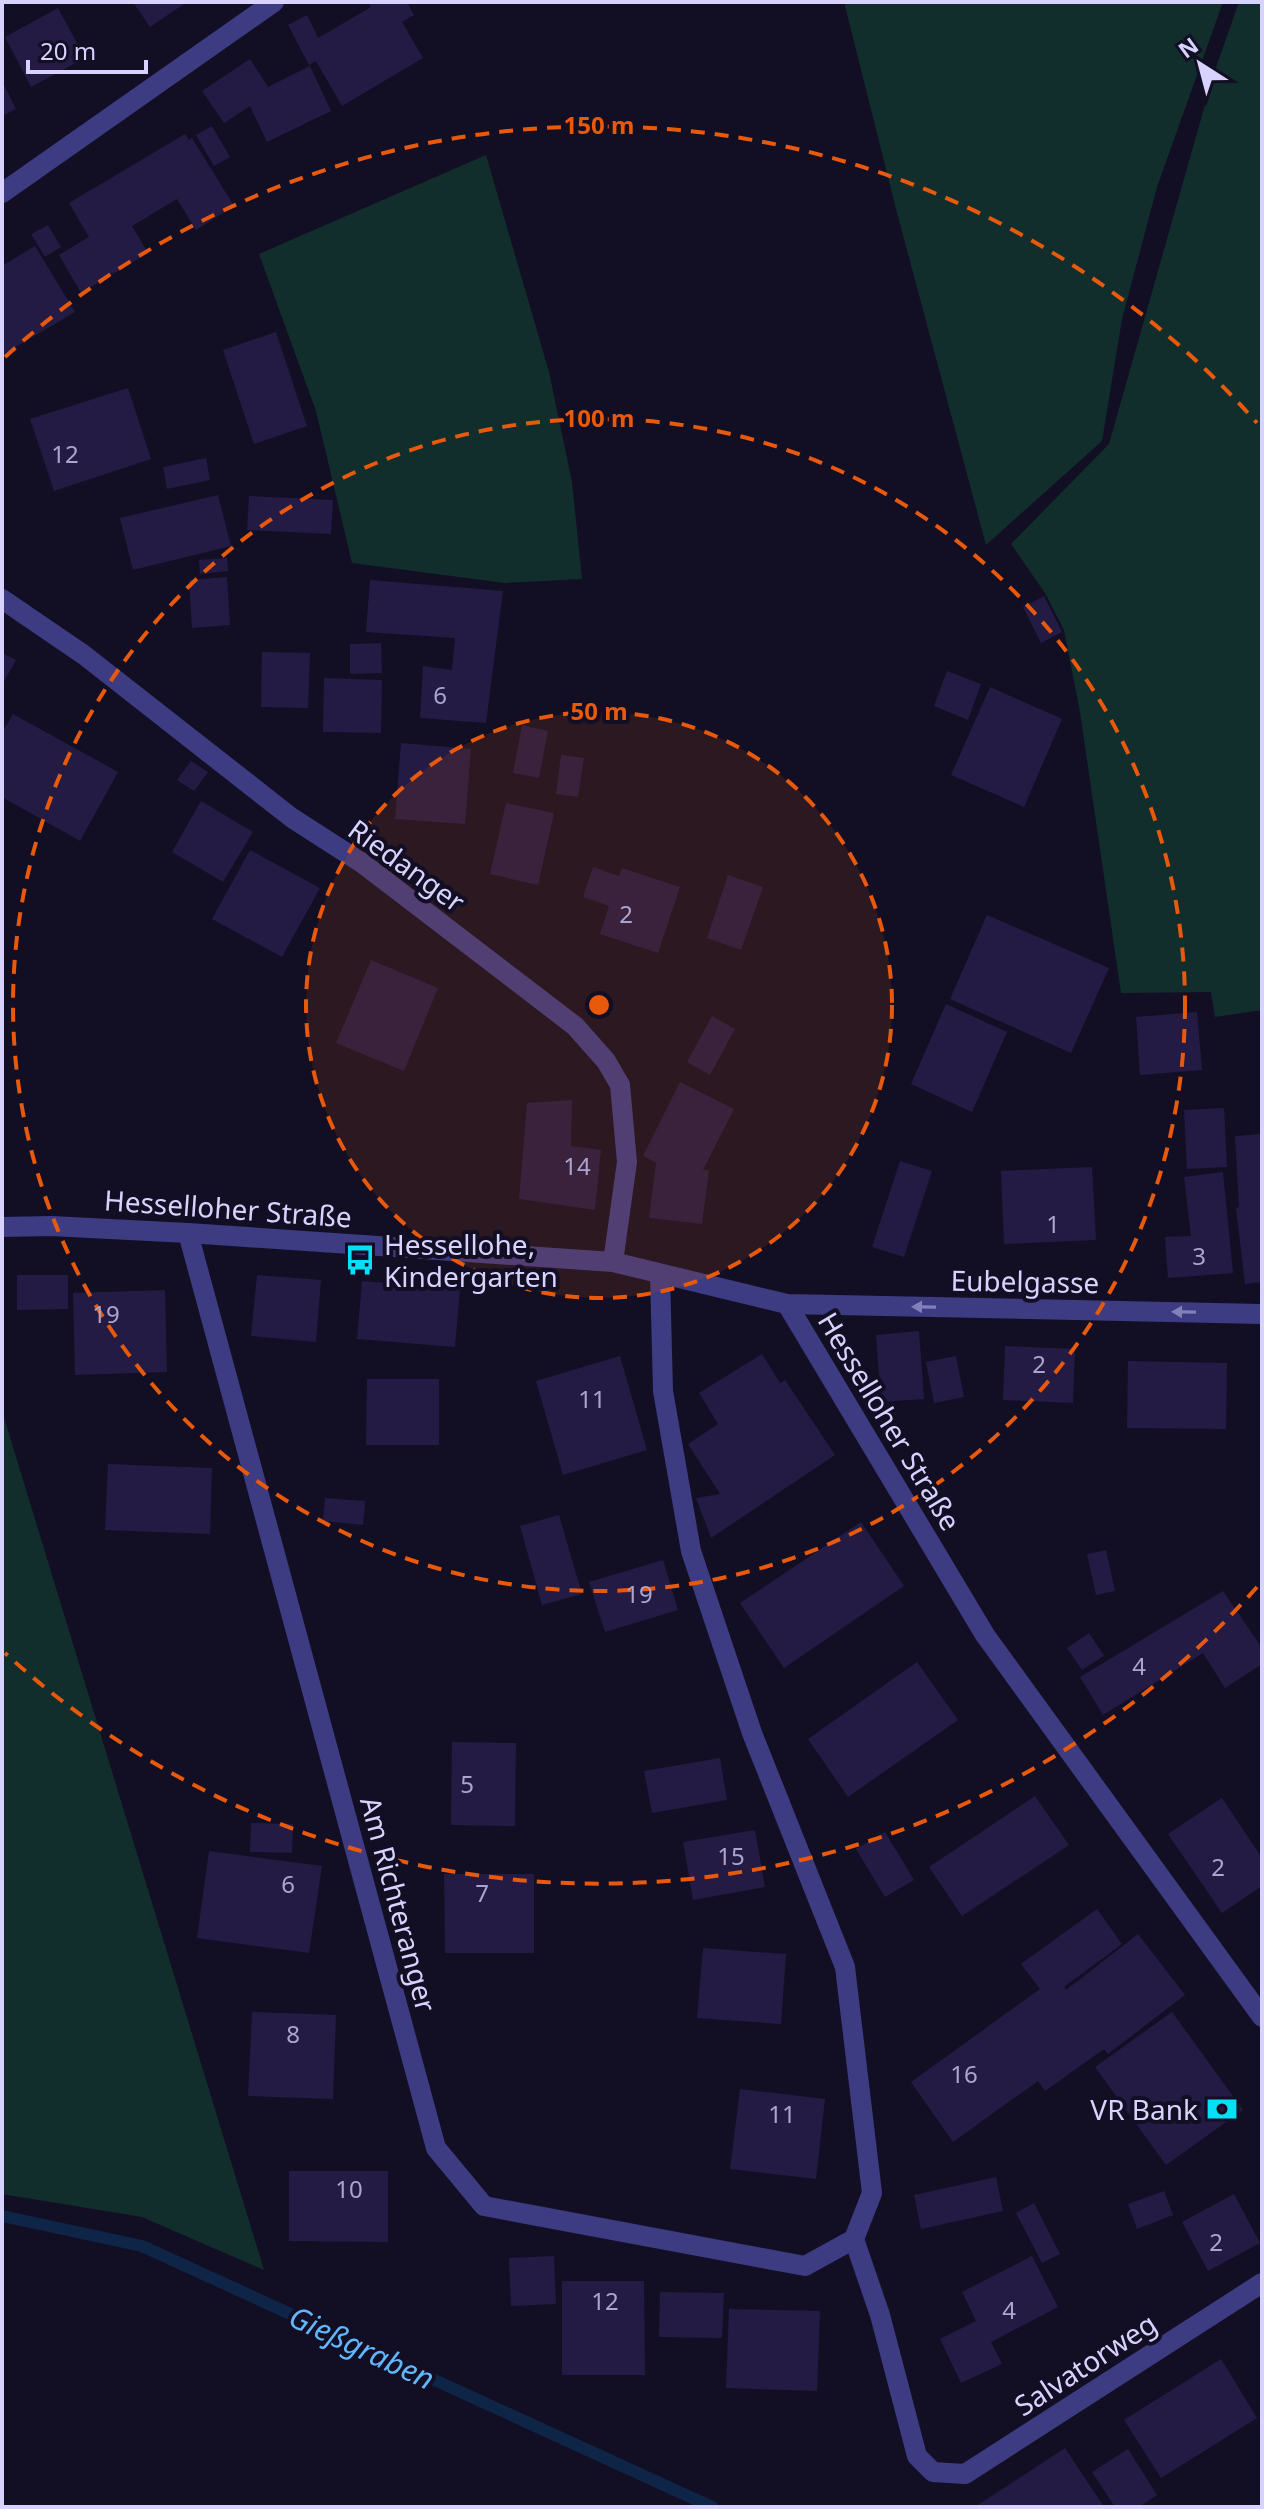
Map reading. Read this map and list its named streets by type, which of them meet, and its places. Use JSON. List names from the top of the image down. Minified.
{"streets":{"street":["Riedanger","Hesselloher Straße","Eubelgasse","Am Richteranger","Salvatorweg"]},"crossings":[["Riedanger","Hesselloher Straße"],["Hesselloher Straße","Eubelgasse"],["Hesselloher Straße","Am Richteranger"],["Am Richteranger","Salvatorweg"]],"one_way":["Eubelgasse"],"water":["Gießgraben"],"places":{"bus stop":["Hessellohe, Kindergarten"],"bank":["VR Bank"]},"house_numbers":["12","6","2","14","1","3","19","2","11","19","4","5","15","2","6","7","8","16","11","10","2","12","4"],"scale_bar":"20 m","north":"top left","rings":["150 m","100 m","50 m"]}
